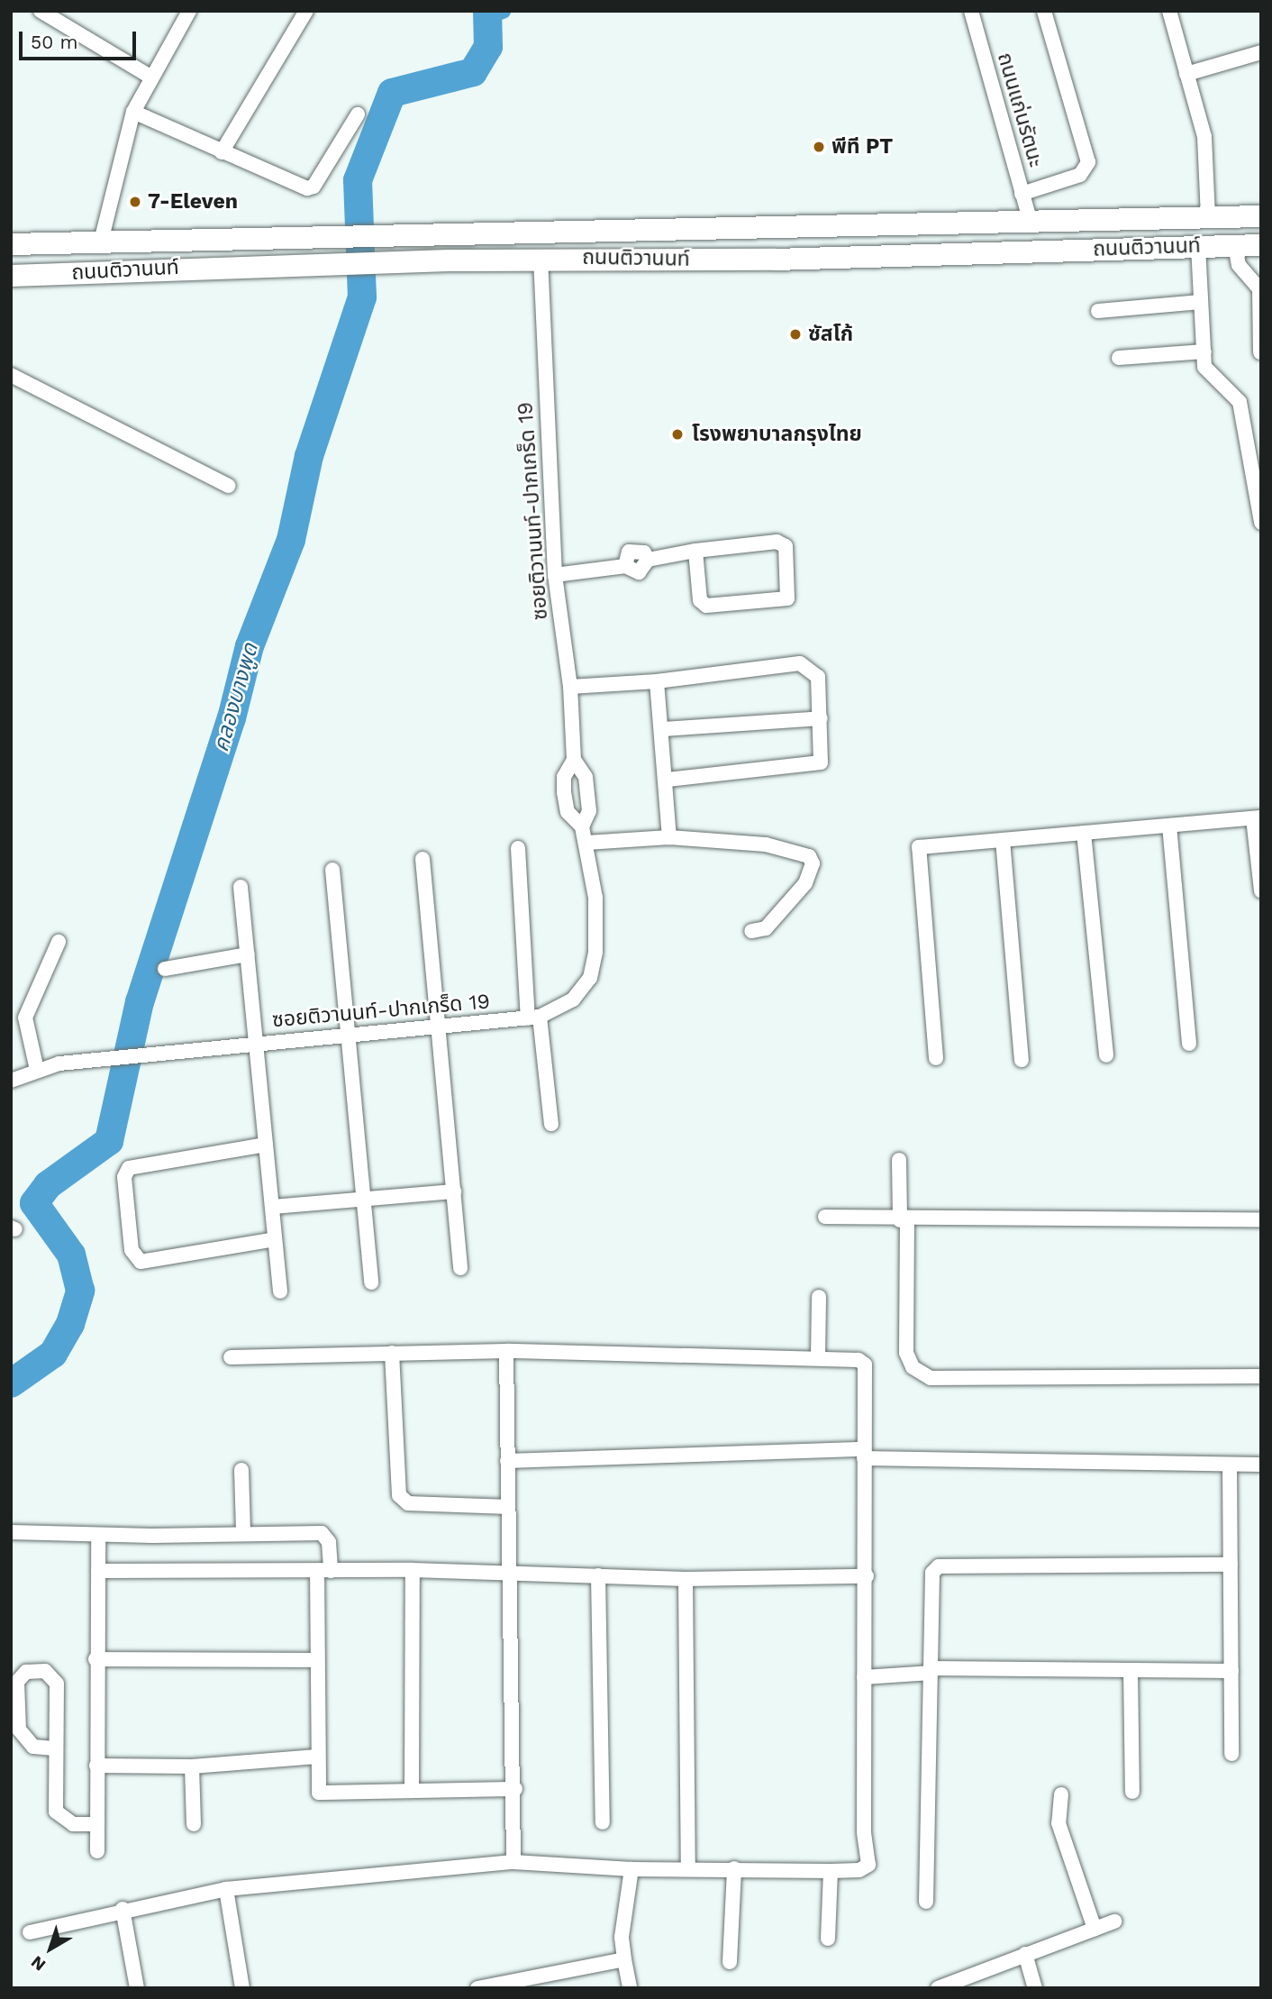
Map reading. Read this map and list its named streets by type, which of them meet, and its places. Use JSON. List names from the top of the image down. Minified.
{"streets":{"main road":["ถนนติวานนท์"],"street":["ถนนแก่นรัตนะ","ซอยติวานนท์-ปากเกร็ด 19"]},"crossings":[["ถนนแก่นรัตนะ","ถนนติวานนท์"],["ถนนติวานนท์","ซอยติวานนท์-ปากเกร็ด 19"]],"water":["คลองบางพูด"],"places":["พีที PT","7-Eleven","ซัสโก้","โรงพยาบาลกรุงไทย"],"scale_bar":"50 m","north":"bottom left"}
